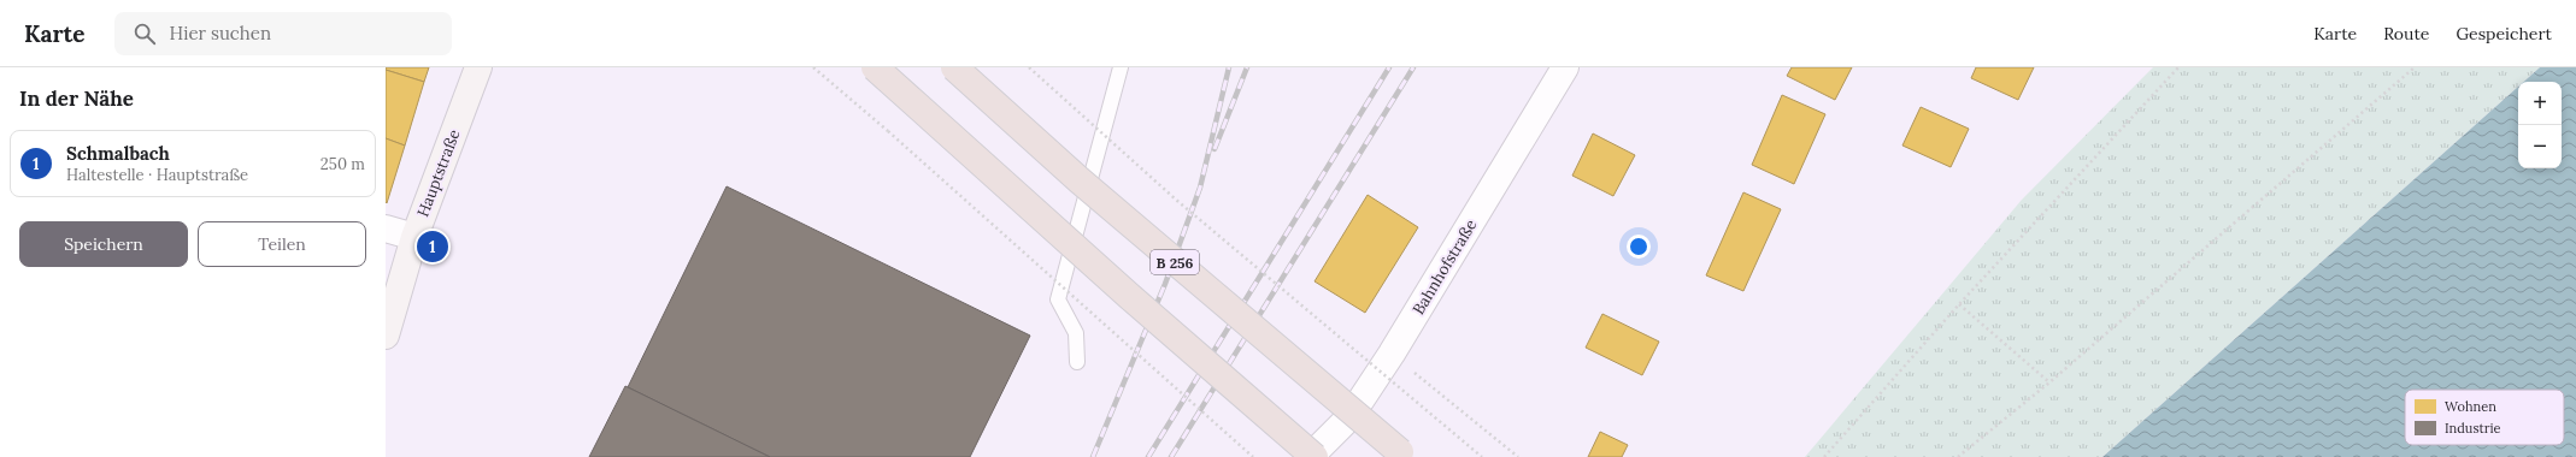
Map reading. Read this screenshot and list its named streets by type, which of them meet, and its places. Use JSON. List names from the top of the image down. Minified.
{"streets":{"highway":["B 256"],"main road":["Hauptstraße"],"street":["Bahnhofstraße"]},"legend":["Wohnen","Industrie"],"page":{"header":"Karte","search":"Hier suchen","nav":["Karte","Route","Gespeichert"],"heading":"In der Nähe","map_buttons":["+","−"],"list":[{"mark":"1","name":"Schmalbach","note":"Haltestelle · Hauptstraße","value":"250 m"}],"buttons":["Speichern","Teilen"],"pins":"1"}}
